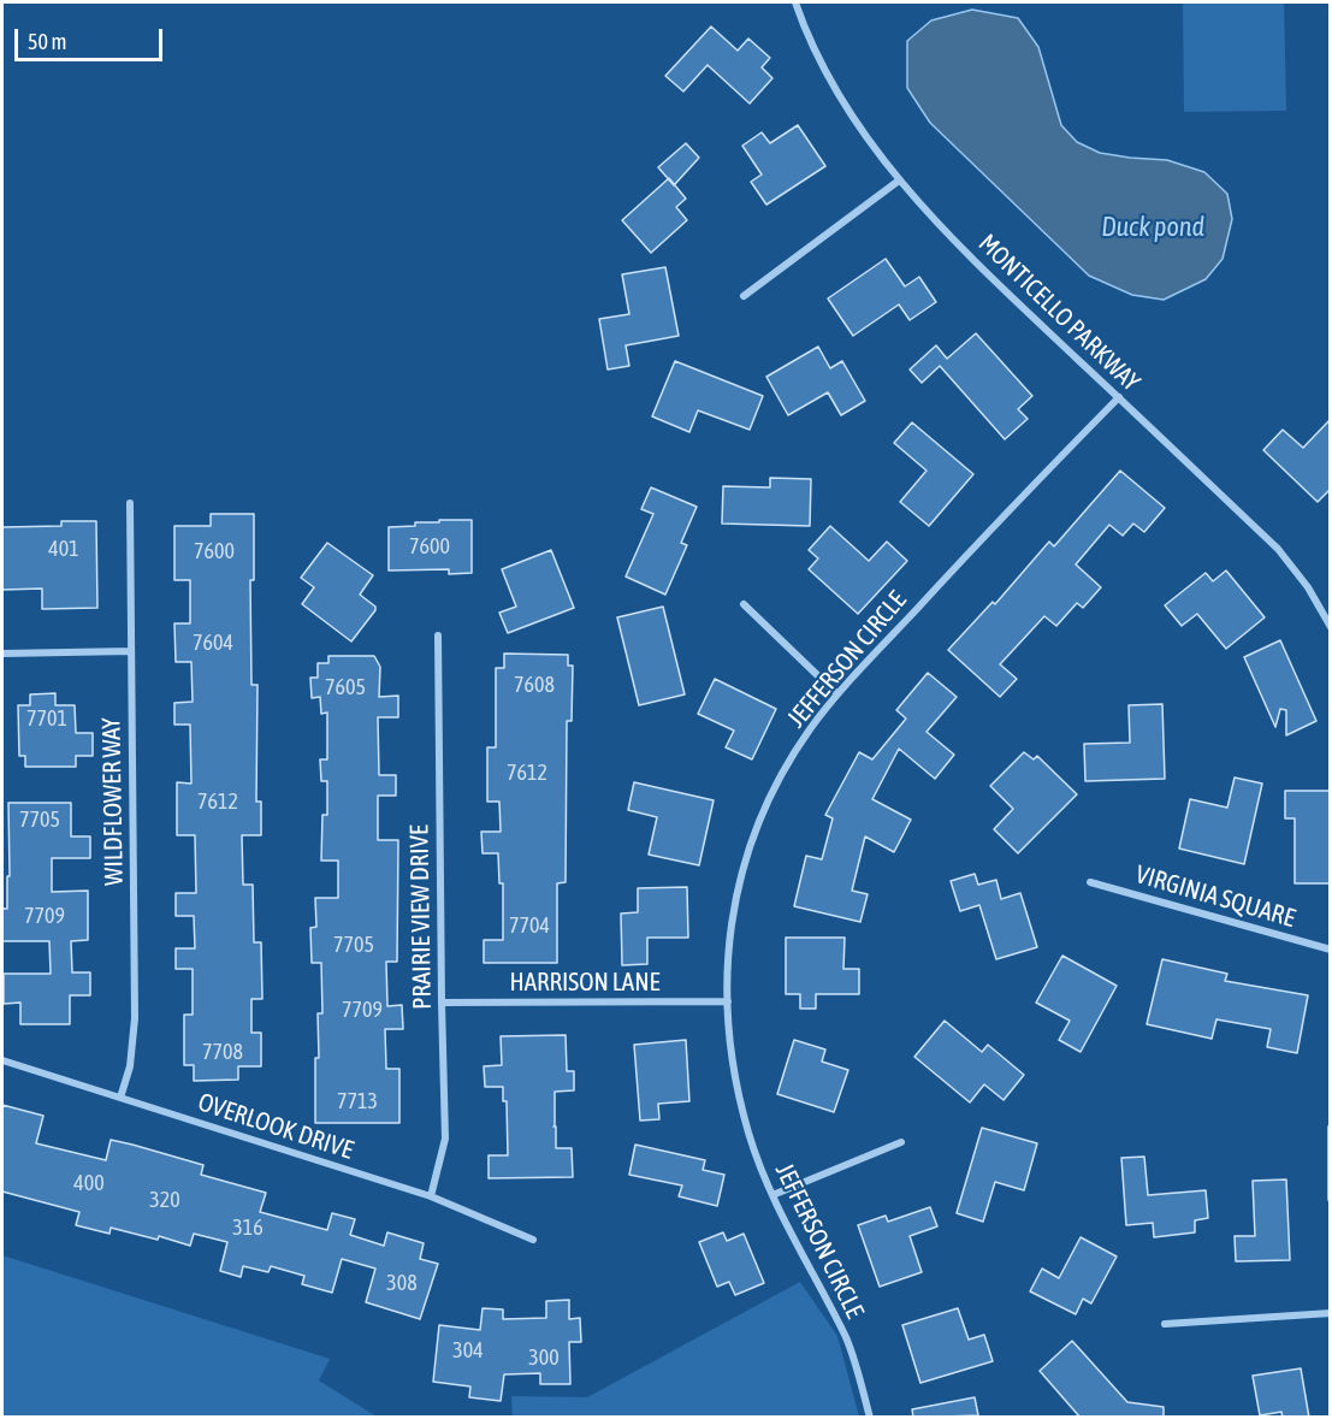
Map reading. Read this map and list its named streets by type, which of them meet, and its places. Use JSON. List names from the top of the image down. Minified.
{"streets":{"street":["MONTICELLO PARKWAY","JEFFERSON CIRCLE","WILDFLOWER WAY","VIRGINIA SQUARE","PRAIRIE VIEW DRIVE","HARRISON LANE","OVERLOOK DRIVE"]},"crossings":[["MONTICELLO PARKWAY","JEFFERSON CIRCLE"],["JEFFERSON CIRCLE","HARRISON LANE"],["WILDFLOWER WAY","OVERLOOK DRIVE"],["PRAIRIE VIEW DRIVE","HARRISON LANE"],["PRAIRIE VIEW DRIVE","OVERLOOK DRIVE"]],"water":["Duck pond"],"house_numbers":["7600","401","7600","7604","7608","7605","7701","7612","7612","7705","7709","7704","7705","7709","7708","7713","400","320","316","308","304","300"],"scale_bar":"50 m"}
